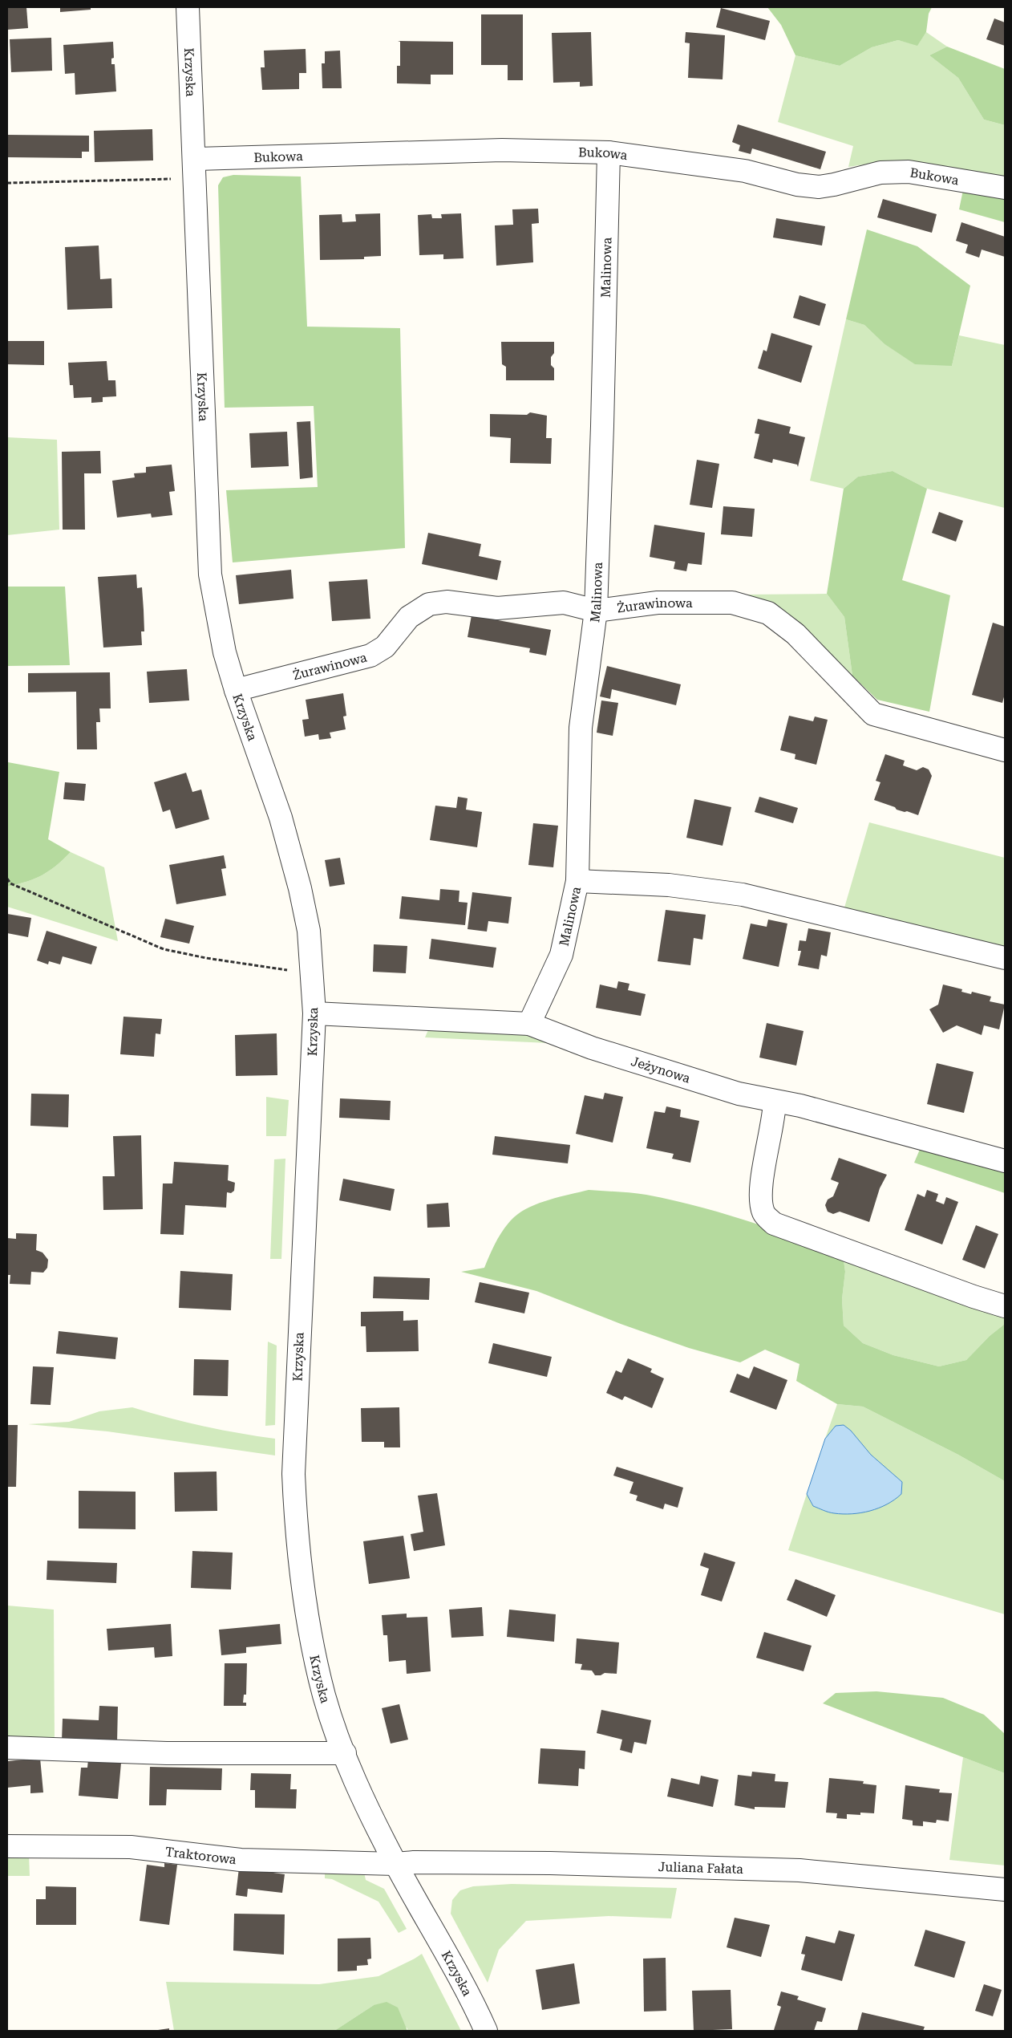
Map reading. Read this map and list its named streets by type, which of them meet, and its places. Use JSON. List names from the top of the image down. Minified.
{"streets":{"street":["Krzyska","Bukowa","Malinowa","Żurawinowa","Jeżynowa","Traktorowa","Juliana Fałata"]},"crossings":[["Krzyska","Bukowa"],["Krzyska","Żurawinowa"],["Krzyska","Jeżynowa"],["Krzyska","Traktorowa"],["Krzyska","Juliana Fałata"],["Bukowa","Malinowa"],["Malinowa","Żurawinowa"],["Malinowa","Jeżynowa"],["Traktorowa","Juliana Fałata"]]}
